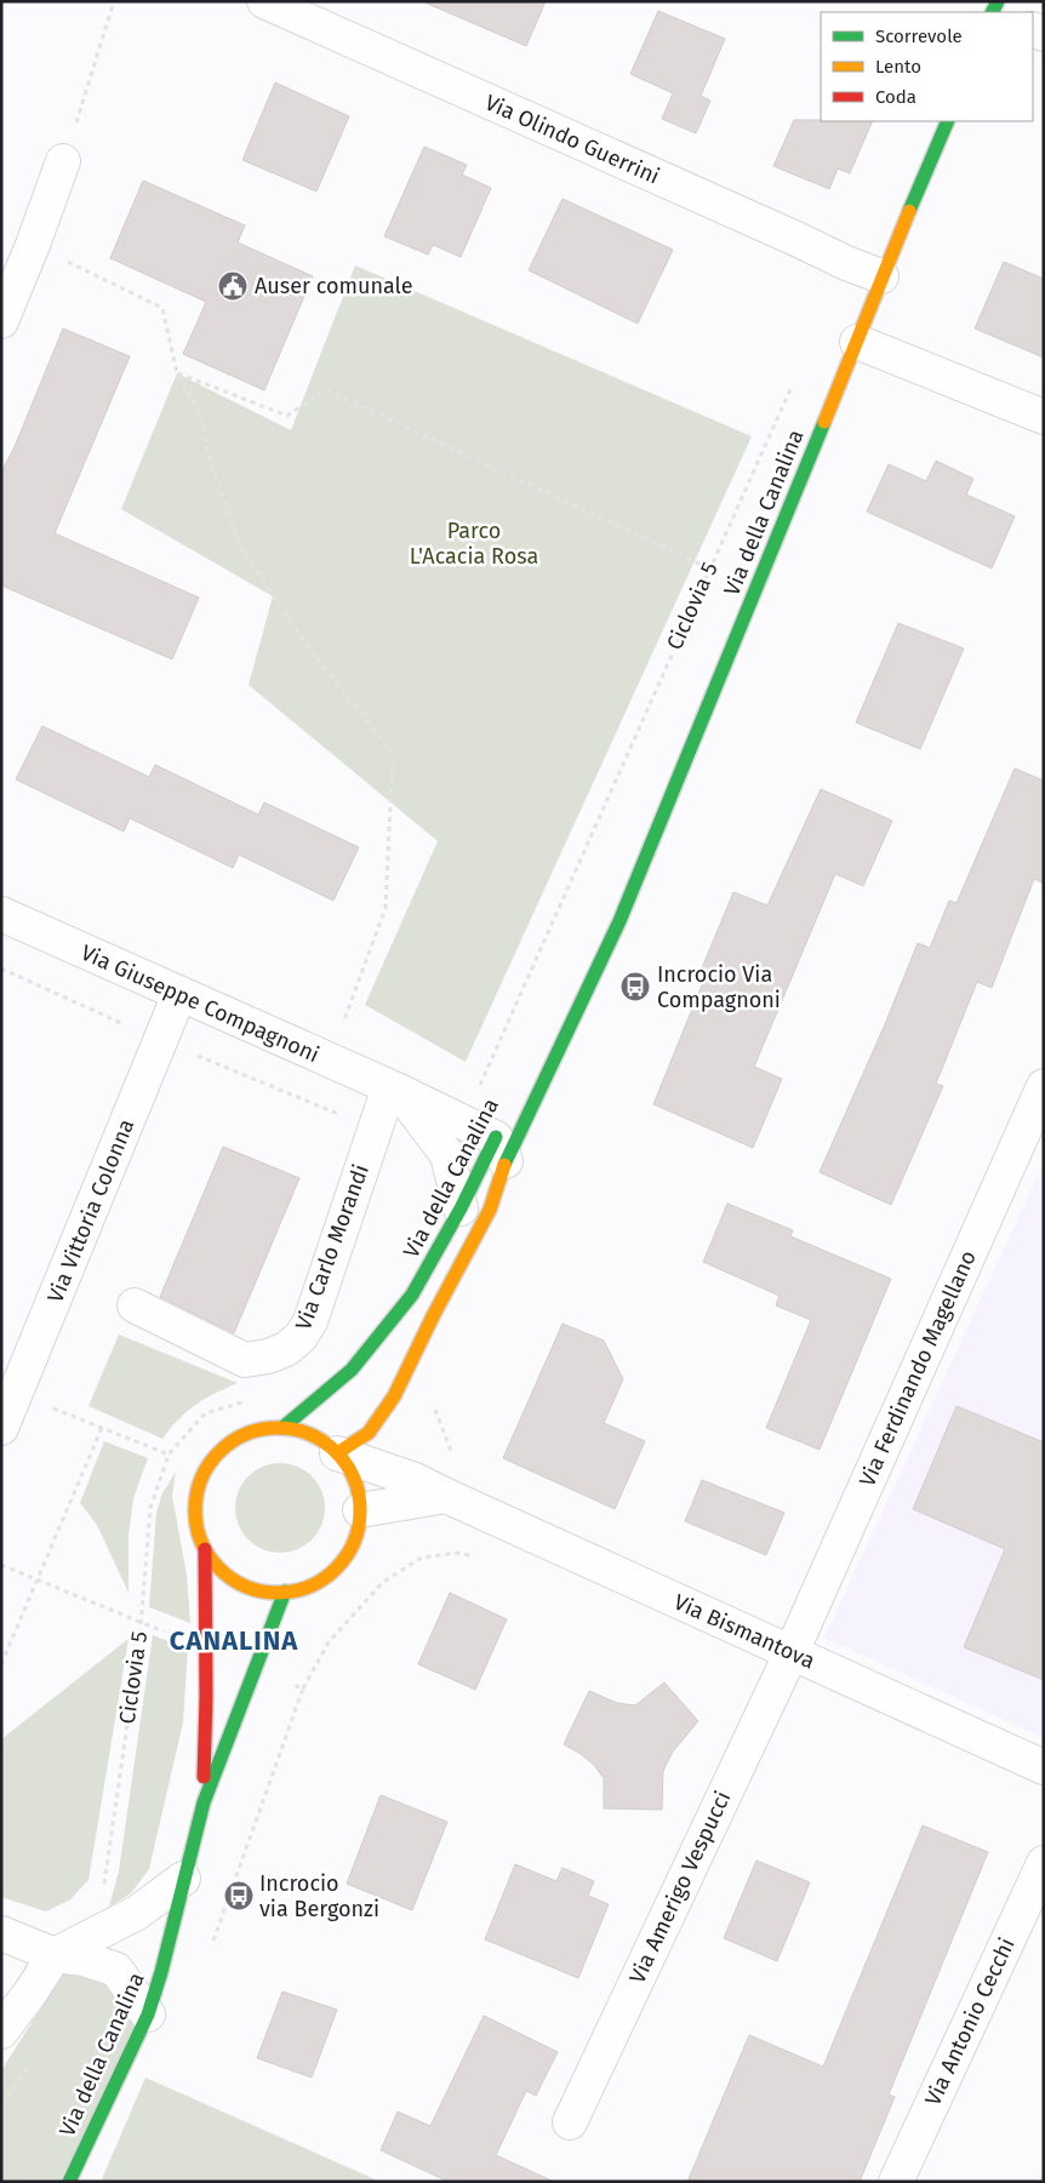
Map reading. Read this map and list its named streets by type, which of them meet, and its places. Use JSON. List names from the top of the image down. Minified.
{"streets":{"street":["Via Olindo Guerrini","Via della Canalina","Via Giuseppe Compagnoni","Via Vittoria Colonna","Via Carlo Morandi","Via Ferdinando Magellano","Via Bismantova","Via Amerigo Vespucci","Via Antonio Cecchi"],"path":["Ciclovia 5"]},"crossings":[["Via Olindo Guerrini","Via della Canalina"],["Via della Canalina","Via Giuseppe Compagnoni"],["Via della Canalina","Via Bismantova"],["Via Giuseppe Compagnoni","Via Vittoria Colonna"],["Via Giuseppe Compagnoni","Via Carlo Morandi"],["Via Ferdinando Magellano","Via Bismantova"],["Via Ferdinando Magellano","Via Amerigo Vespucci"],["Via Bismantova","Via Amerigo Vespucci"]],"districts":["CANALINA"],"parks":["Parco L'Acacia Rosa"],"places":{"public building":["Auser comunale"],"bus stop":["Incrocio Via Compagnoni","Incrocio via Bergonzi"]},"legend":["Scorrevole","Lento","Coda"]}
